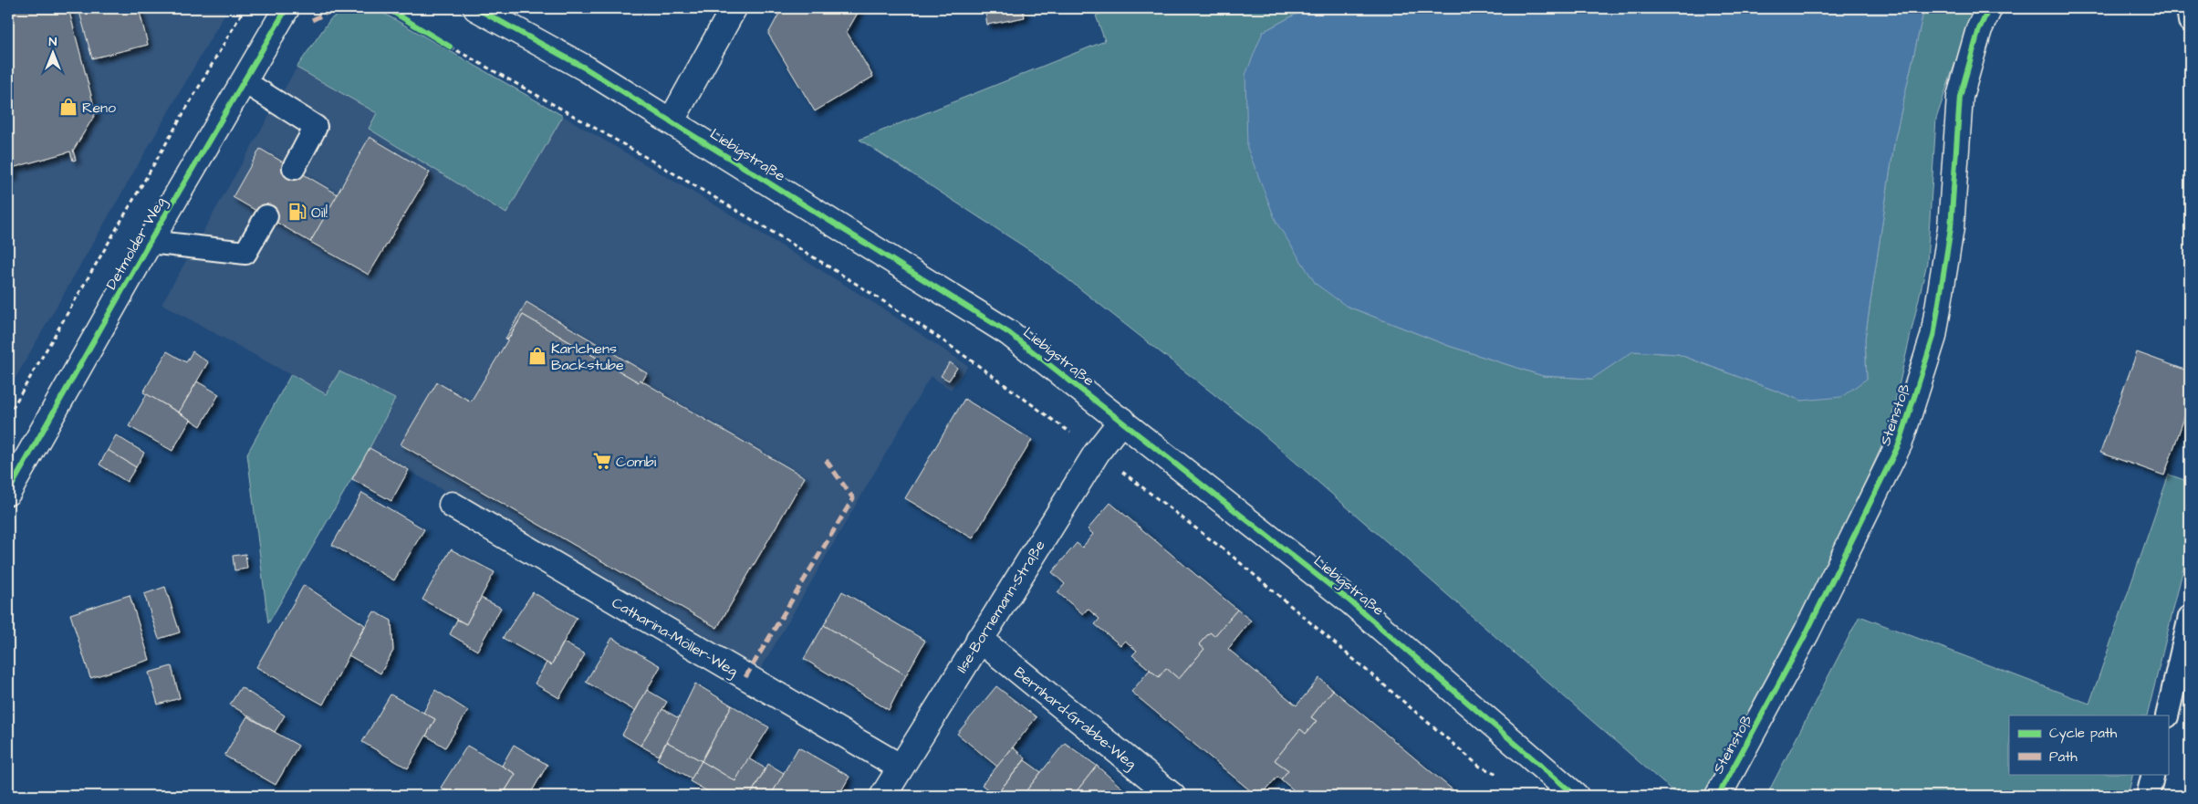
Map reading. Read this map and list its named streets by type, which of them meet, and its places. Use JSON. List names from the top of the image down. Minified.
{"streets":{"street":["Liebigstraße","Detmolder Weg","Steinstoß","Ilse-Bornemann-Straße","Catharina-Möller-Weg","Bernhard-Grabbe-Weg"]},"crossings":[["Liebigstraße","Ilse-Bornemann-Straße"],["Ilse-Bornemann-Straße","Catharina-Möller-Weg"],["Ilse-Bornemann-Straße","Bernhard-Grabbe-Weg"]],"places":{"shop":["Reno","Karlchens Backstube"],"fuel station":["Oil!"],"supermarket":["Combi"]},"legend":["Cycle path","Path"],"north":"top"}
